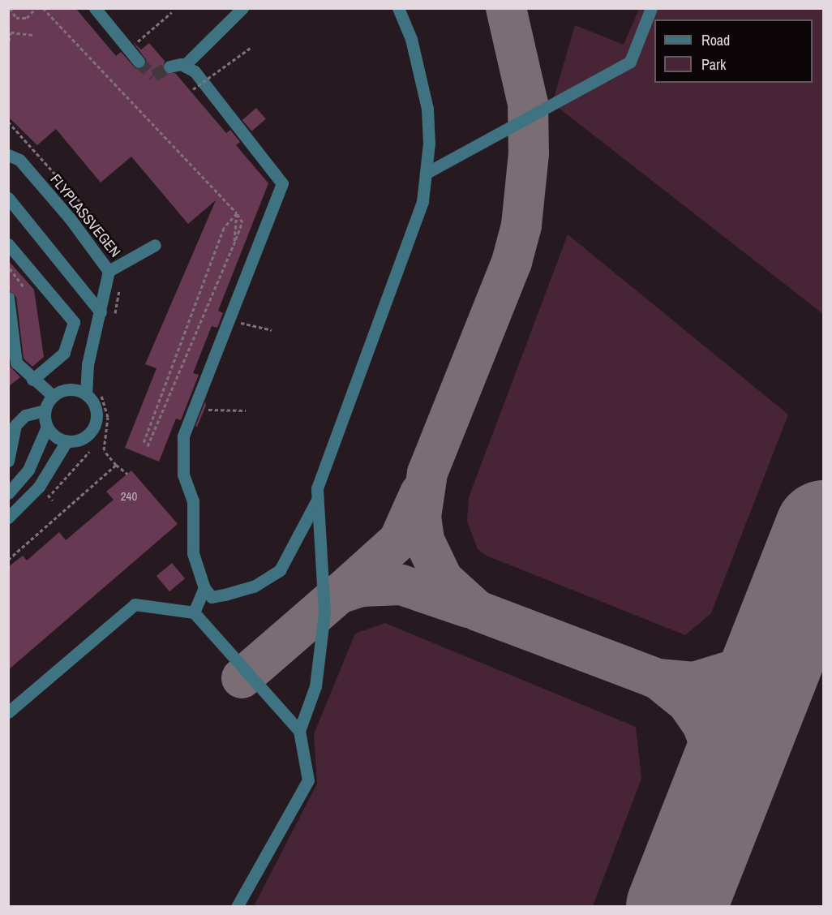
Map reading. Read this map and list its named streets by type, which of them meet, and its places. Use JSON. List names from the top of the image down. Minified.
{"streets":{"lane":["FLYPLASSVEGEN"]},"house_numbers":["240"],"legend":["Road","Park"]}
